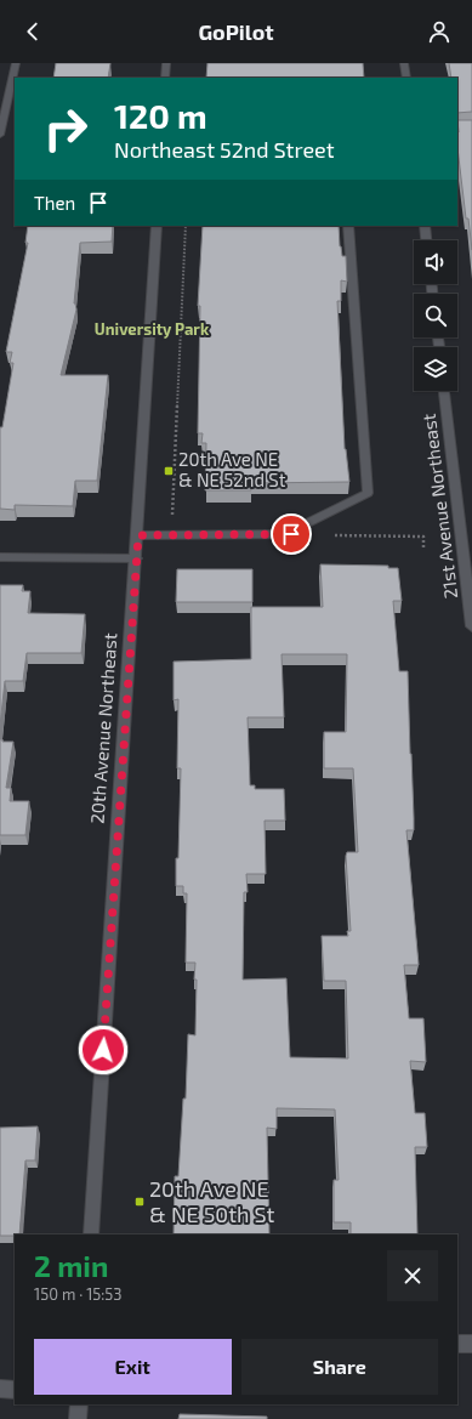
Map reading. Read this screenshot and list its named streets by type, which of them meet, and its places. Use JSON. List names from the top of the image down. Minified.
{"streets":{"street":["21st Avenue Northeast","20th Avenue Northeast"]},"districts":["University Park"],"places":{"transit":["20th Ave NE & NE 52nd St","20th Ave NE & NE 50th St"]},"page":{"header":"GoPilot","turn":["120 m","Northeast 52nd Street"],"then":"Then","heading":["2 min","150 m · 15:53"],"buttons":["Exit","Share"]}}
